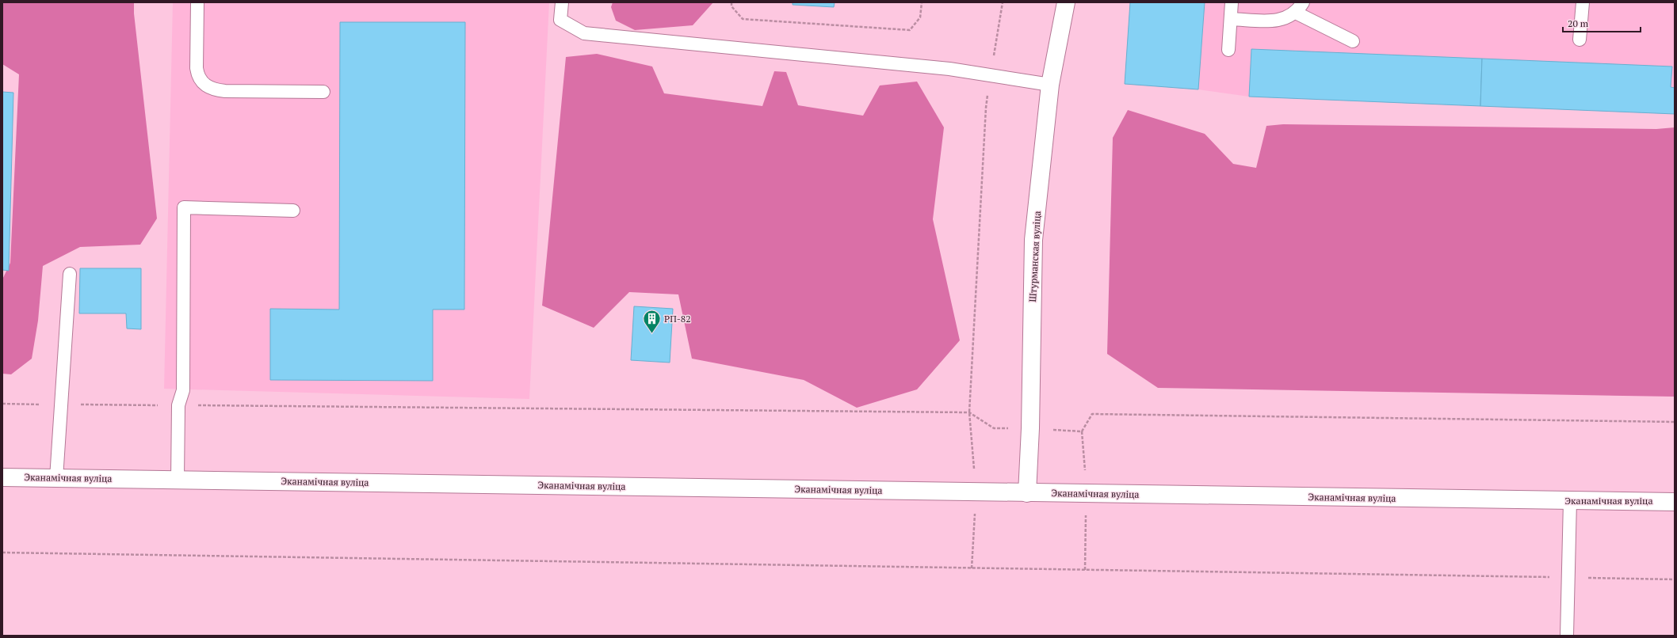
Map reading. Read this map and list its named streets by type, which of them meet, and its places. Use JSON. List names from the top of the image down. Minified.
{"streets":{"street":["Штурманская вуліца","Эканамічная вуліца"]},"crossings":[["Штурманская вуліца","Эканамічная вуліца"]],"places":{"building":["РП-82"]},"scale_bar":"20 m"}
